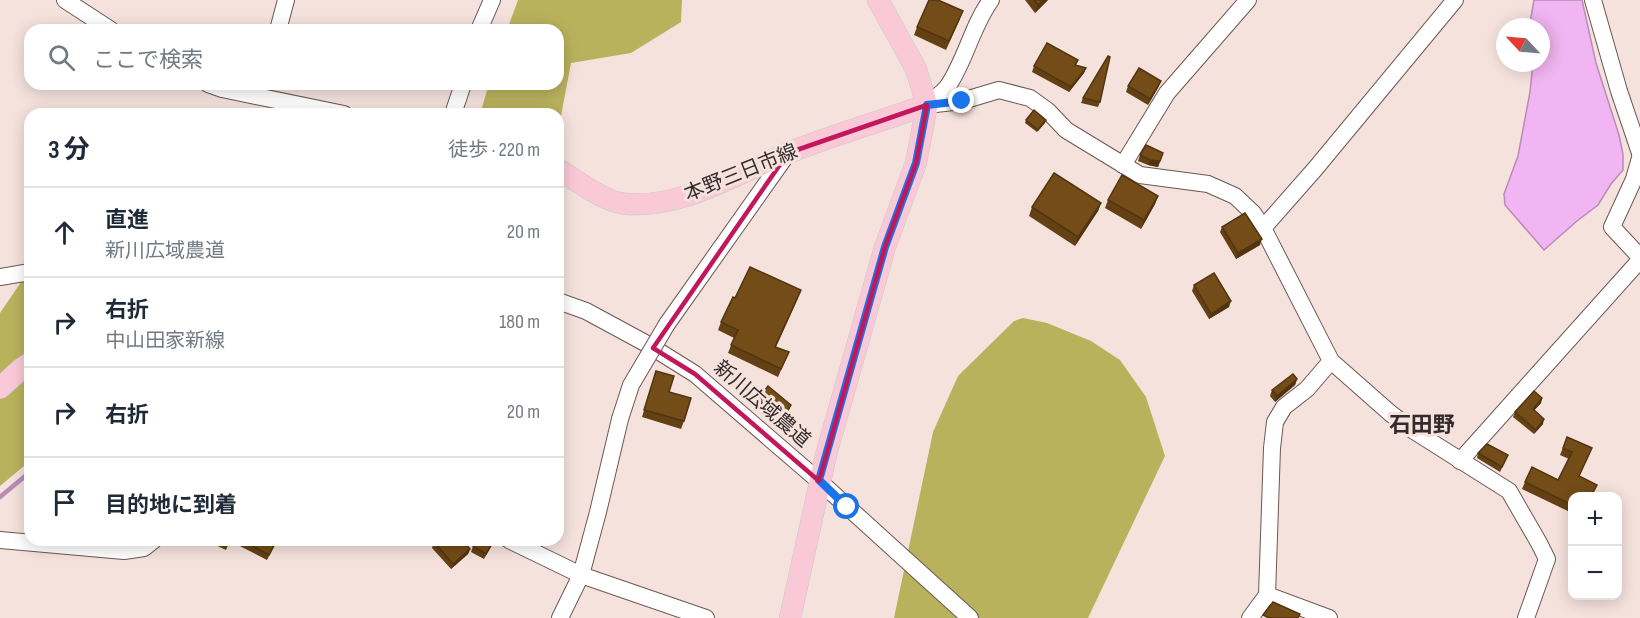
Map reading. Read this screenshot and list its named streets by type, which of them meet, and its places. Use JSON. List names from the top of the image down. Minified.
{"streets":{"main road":["本野三日市線"],"street":["新川広域農道"]},"districts":["石田野"],"north":"top left","page":{"search":"ここで検索","heading":["3 分","徒歩 · 220 m"],"list":[["直進","新川広域農道","20 m"],["右折","中山田家新線","180 m"],["右折","20 m"],"目的地に到着"],"map_buttons":["+","−"]}}
